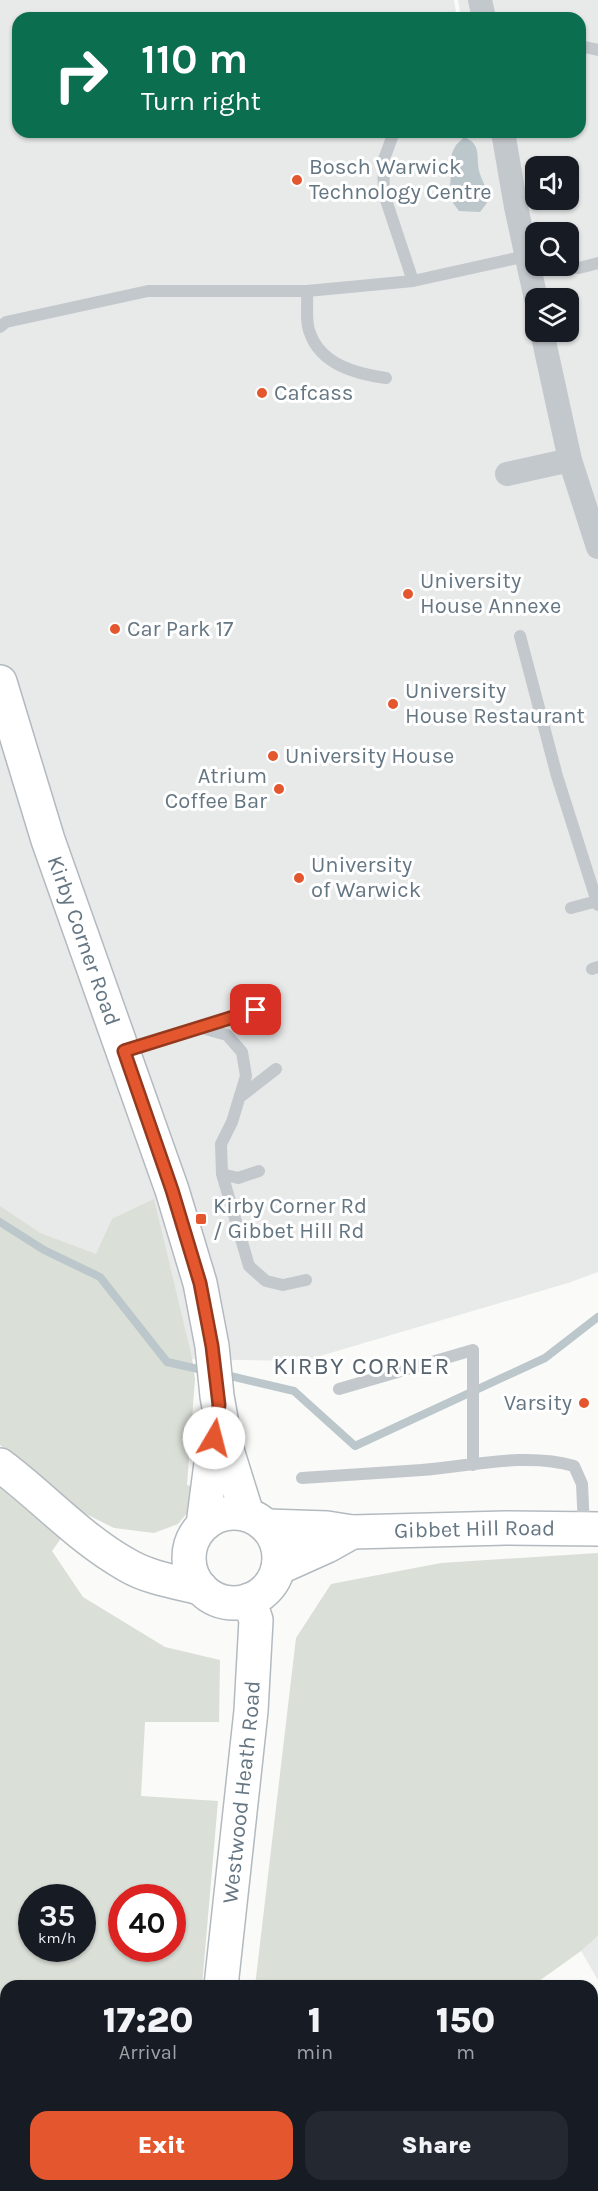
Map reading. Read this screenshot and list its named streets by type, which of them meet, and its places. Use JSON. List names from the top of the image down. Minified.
{"streets":{"street":["Kirby Corner Road","Gibbet Hill Road","Westwood Heath Road"]},"crossings":[["Kirby Corner Road","Gibbet Hill Road"],["Kirby Corner Road","Westwood Heath Road"],["Gibbet Hill Road","Westwood Heath Road"]],"districts":["KIRBY CORNER"],"places":{"other":["Bosch Warwick Technology Centre","Cafcass","University House Annexe","Car Park 17","University House Restaurant","University House","Atrium Coffee Bar","University of Warwick","Varsity"],"transit":["Kirby Corner Rd / Gibbet Hill Rd"]},"page":{"turn":["110 m","Turn right"],"speed":"35 km/h","limit":"40","eta":["17:20","Arrival","1","min","150","m"],"buttons":["Exit","Share"]}}
